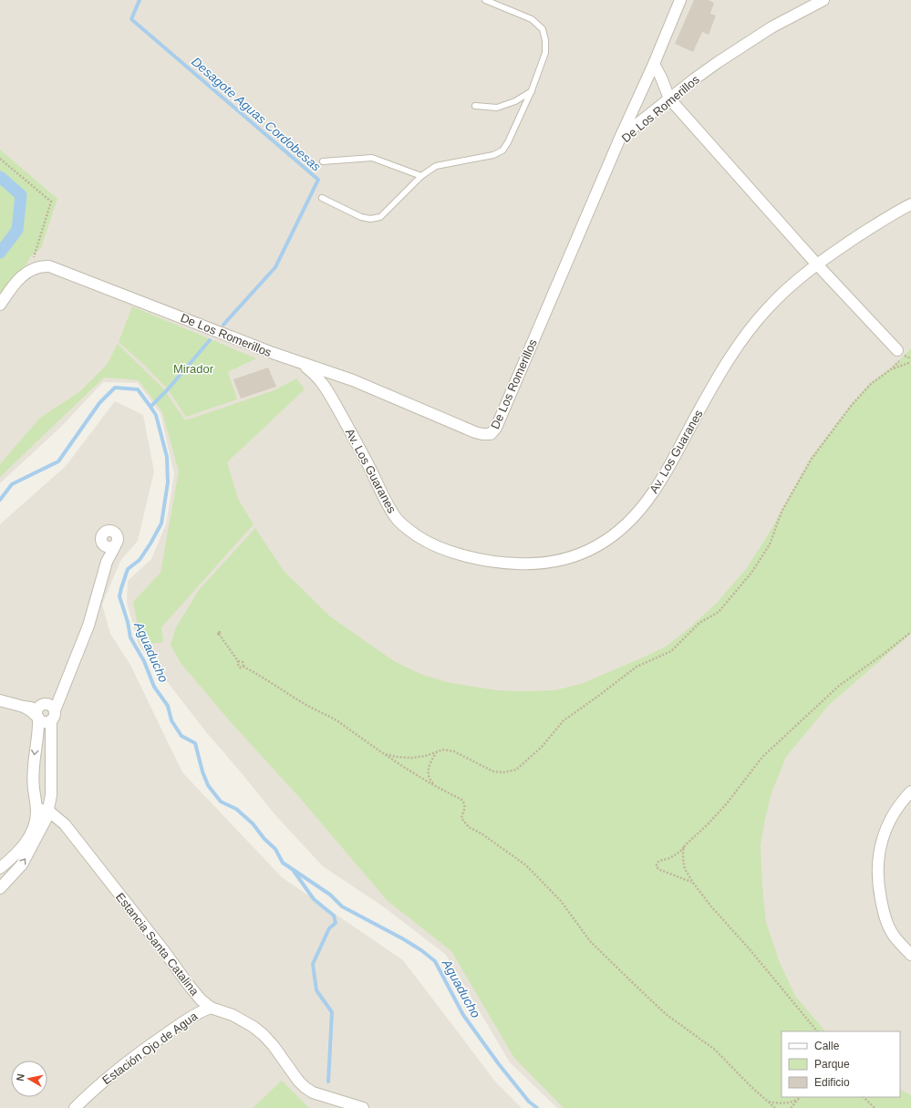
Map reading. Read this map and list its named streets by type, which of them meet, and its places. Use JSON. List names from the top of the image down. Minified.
{"streets":{"street":["De Los Romerillos","Av. Los Guaranes","Estancia Santa Catalina","Estación Ojo de Agua"]},"crossings":[["De Los Romerillos","Av. Los Guaranes"],["Estancia Santa Catalina","Estación Ojo de Agua"]],"water":["Desagote Aguas Cordobesas","Aguaducho"],"parks":["Mirador"],"legend":["Calle","Parque","Edificio"],"north":"left"}
